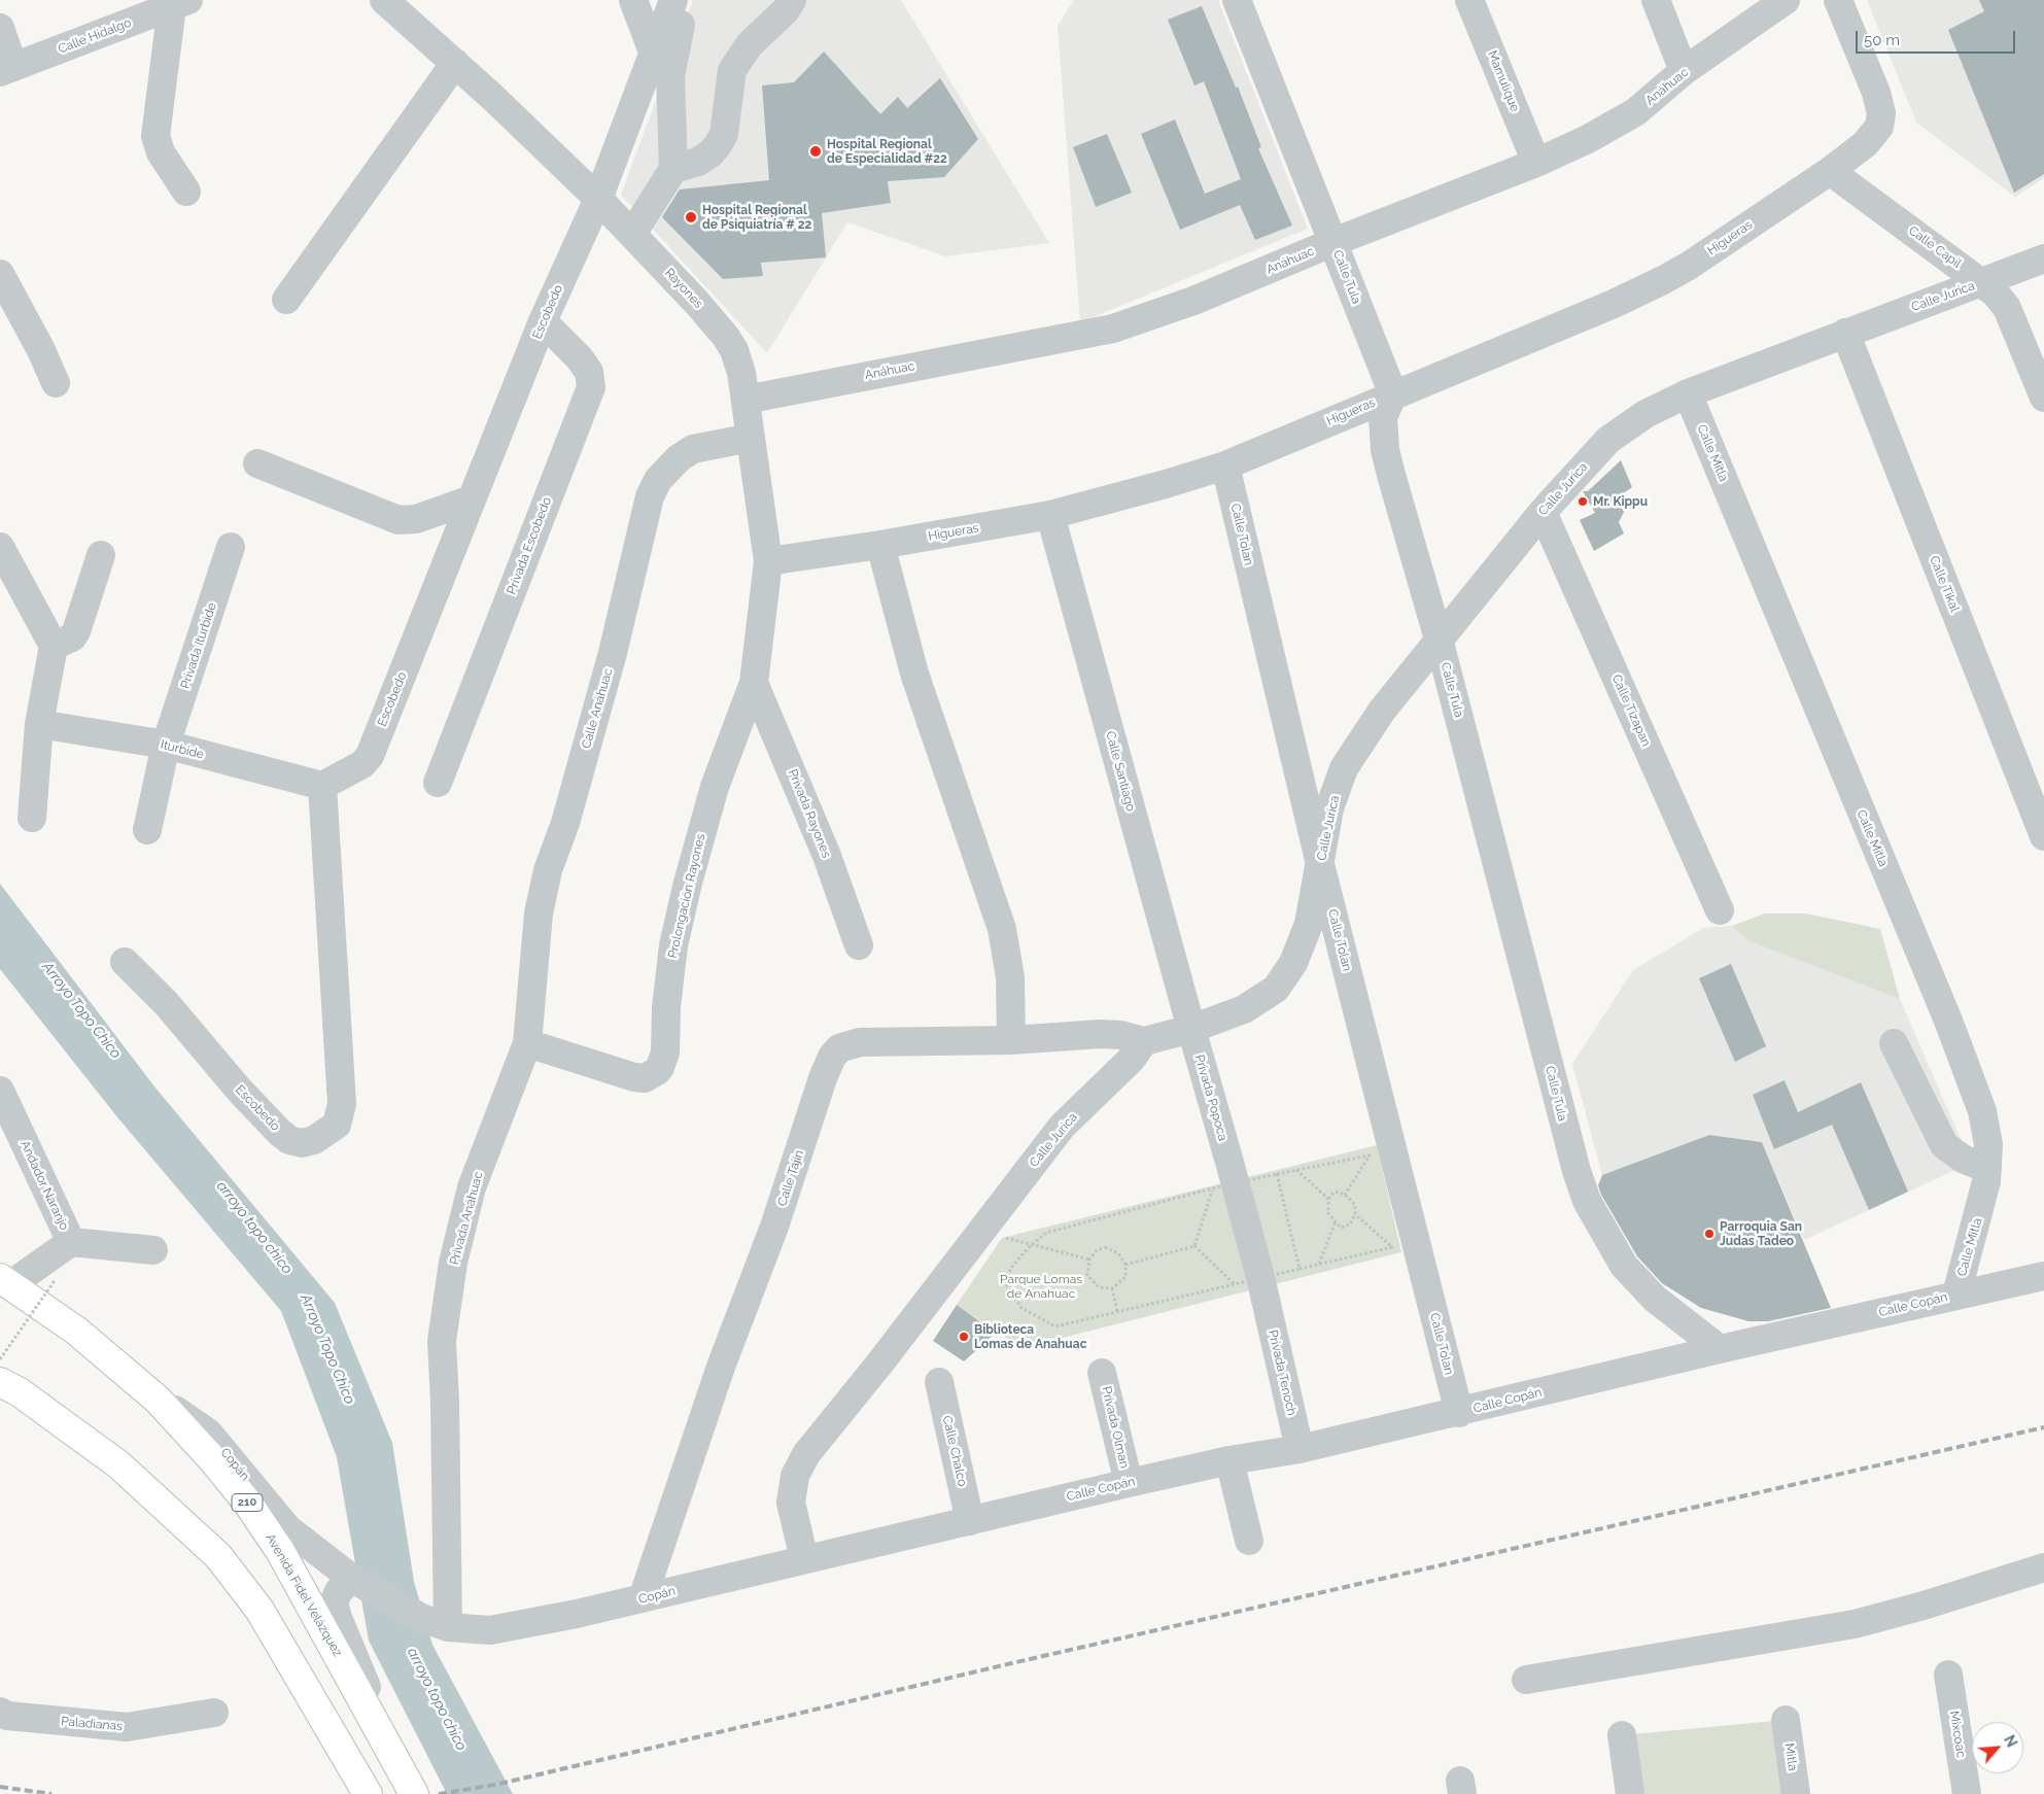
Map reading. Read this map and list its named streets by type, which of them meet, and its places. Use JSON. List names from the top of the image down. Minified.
{"streets":{"highway":["210","Avenida Fidel Velázquez"],"street":["Calle Hidalgo","Mamulique","Anáhuac","Higueras","Calle Capil","Calle Tula","Rayones","Calle Jurica","Escobedo","Calle Mitla","Calle Tolan","Privada Escobedo","Calle Tikal","Privada Iturbide","Calle Anáhuac","Calle Tizapan","Iturbide","Calle Santiago","Privada Rayones","Prolongación Rayones","Privada Popoca","Calle Tajín","Andador Naranjo","Privada Anáhuac","Calle Copán","Privada Tenoch","Privada Olman","Calle Chalco","Copán","Paladianas","Mixcoac","Mitla"]},"crossings":[["Mamulique","Anáhuac"],["Anáhuac","Calle Tula"],["Anáhuac","Rayones"],["Higueras","Calle Capil"],["Higueras","Calle Tula"],["Higueras","Rayones"],["Higueras","Calle Tolan"],["Higueras","Calle Santiago"],["Calle Capil","Calle Jurica"],["Calle Tula","Calle Jurica"],["Calle Tula","Calle Copán"],["Rayones","Escobedo"],["Rayones","Calle Anáhuac"],["Rayones","Privada Rayones"],["Rayones","Prolongación Rayones"],["Calle Jurica","Calle Mitla"],["Calle Jurica","Calle Tolan"],["Calle Jurica","Calle Tikal"],["Calle Jurica","Calle Tizapan"],["Calle Jurica","Calle Santiago"],["Calle Jurica","Privada Popoca"],["Calle Jurica","Calle Tajín"],["Calle Jurica","Copán"],["Escobedo","Privada Escobedo"],["Escobedo","Iturbide"],["Calle Mitla","Calle Copán"],["Calle Tolan","Calle Copán"],["Privada Iturbide","Iturbide"],["Calle Anáhuac","Prolongación Rayones"],["Calle Anáhuac","Privada Anáhuac"],["Calle Santiago","Privada Popoca"],["Privada Rayones","Prolongación Rayones"],["Prolongación Rayones","Privada Anáhuac"],["Privada Popoca","Privada Tenoch"],["Calle Tajín","Copán"],["Andador Naranjo","Avenida Fidel Velázquez"],["Privada Anáhuac","Copán"],["Calle Copán","Privada Tenoch"],["Calle Copán","Privada Olman"],["Calle Copán","Calle Chalco"],["Calle Copán","Copán"],["Calle Chalco","Copán"],["Copán","Avenida Fidel Velázquez"]],"water":["Arroyo Topo Chico","arroyo topo chico"],"parks":["Parque Lomas de Anahuac"],"places":["Hospital Regional de Especialidad #22","Hospital Regional de Psiquiatría # 22","Mr. Kippu","Parroquia San Judas Tadeo","Biblioteca Lomas de Anahuac"],"scale_bar":"50 m","north":"top right"}
